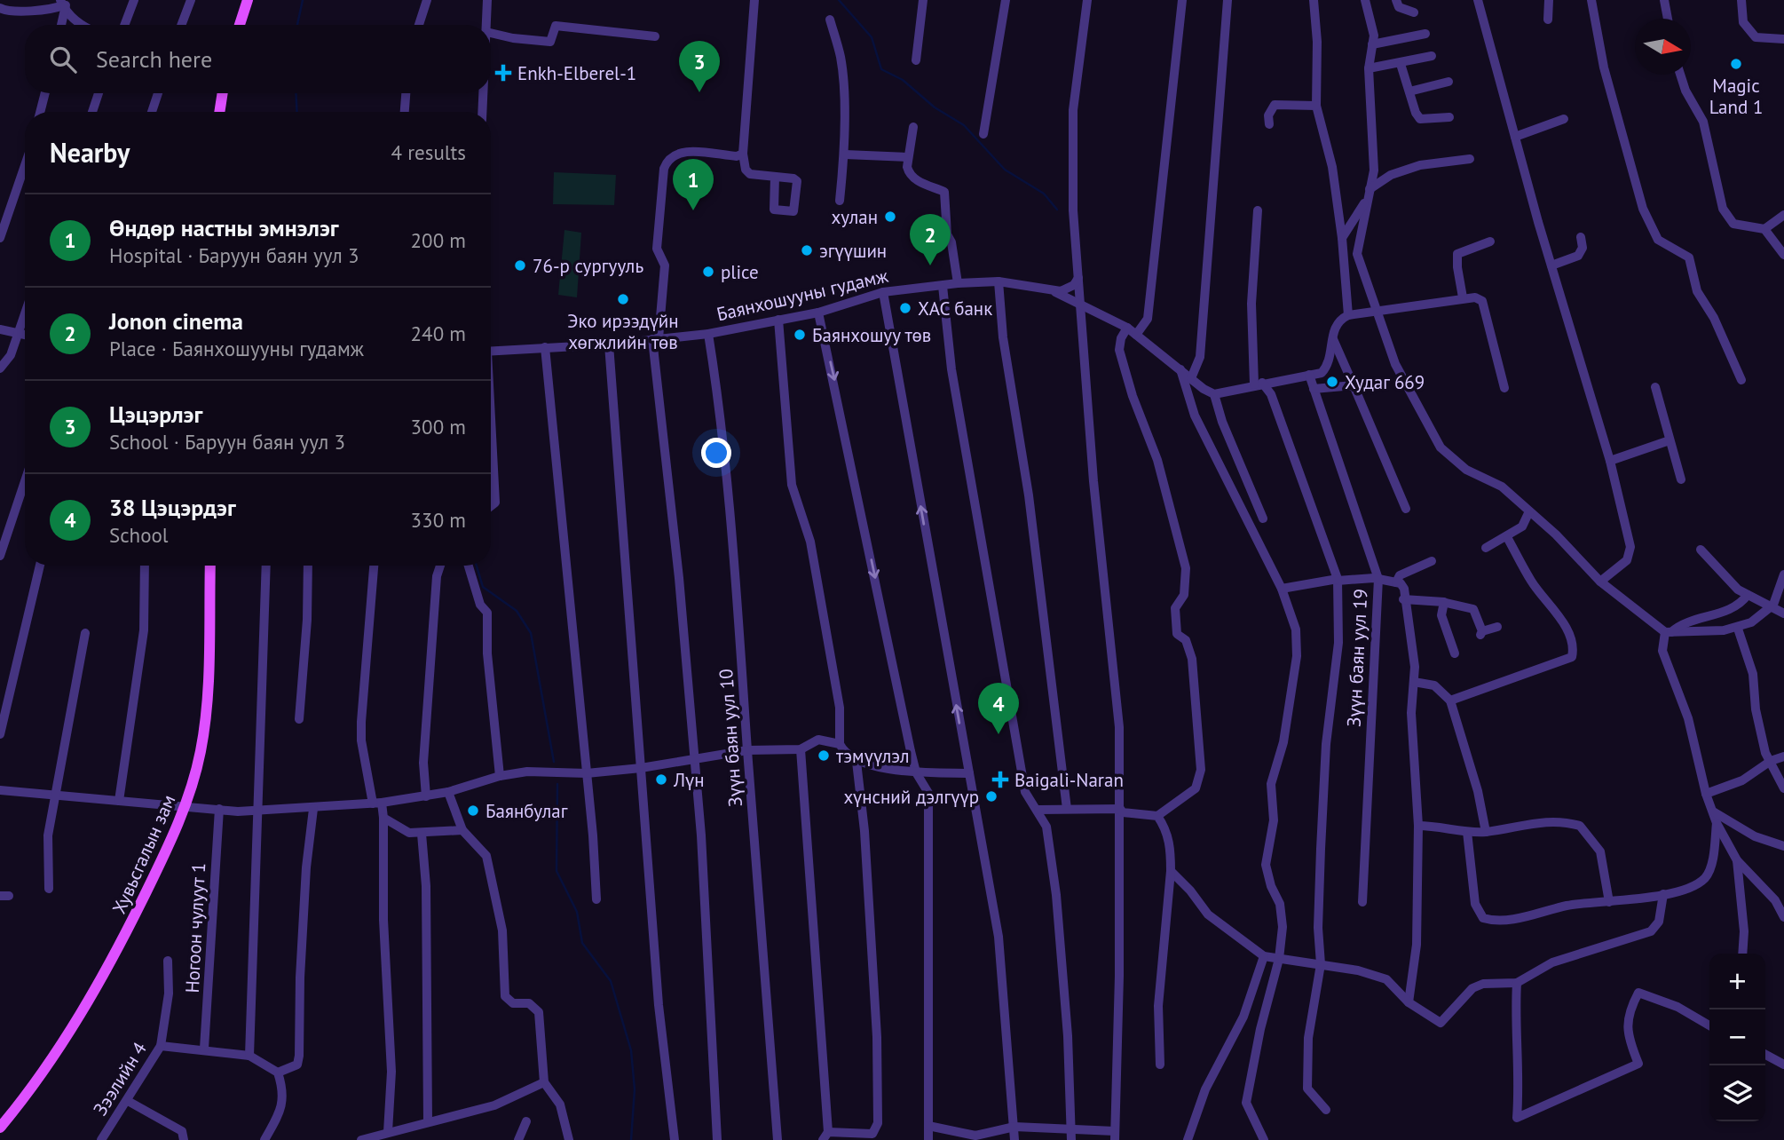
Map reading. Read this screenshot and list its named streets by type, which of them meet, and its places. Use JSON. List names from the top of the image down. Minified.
{"streets":{"main road":["Хувьсгалын зам"],"street":["Баянхошууны гудамж","Зүүн баян уул 19","Зүүн баян уул 10","Ногоон чулуут 1","Зээлийн 4"]},"crossings":[["Баянхошууны гудамж","Зүүн баян уул 10"]],"places":{"other":["Magic Land 1","хулан","эгүүшин","76-р сургууль","plice","Эко ирээдүйн хөгжлийн төв","ХАС банк","Баянхошуу төв","Худаг 669","тэмүүлэл","Лүн","хүнсний дэлгүүр","Баянбулаг"],"health":["Enkh-Elberel-1","Baigali-Naran"]},"north":"right","page":{"search":"Search here","pins":["3","1","2","4"],"heading":["Nearby","4 results"],"list":[{"mark":"1","name":"Өндөр настны эмнэлэг","note":"Hospital · Баруун баян уул 3","value":"200 m"},{"mark":"2","name":"Jonon cinema","note":"Place · Баянхошууны гудамж","value":"240 m"},{"mark":"3","name":"Цэцэрлэг","note":"School · Баруун баян уул 3","value":"300 m"},{"mark":"4","name":"38 Цэцэрдэг","note":"School","value":"330 m"}],"map_buttons":["+","−"]}}
